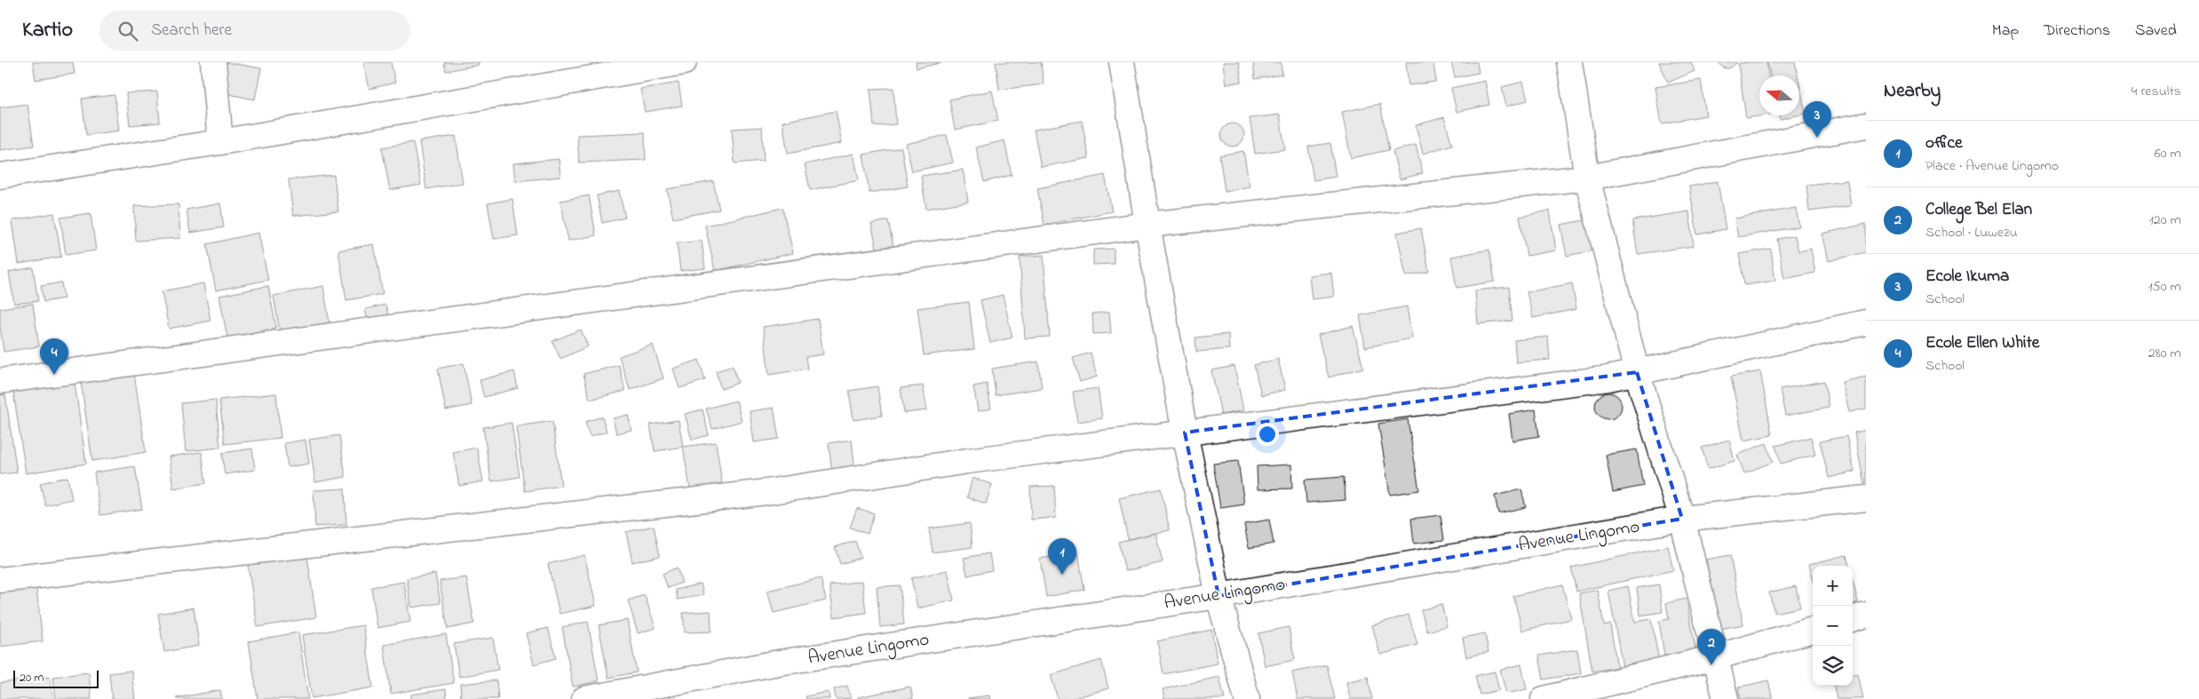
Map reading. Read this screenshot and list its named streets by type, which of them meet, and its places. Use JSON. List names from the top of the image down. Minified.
{"streets":{"street":["Avenue Lingomo"]},"scale_bar":"20 m","north":"left","page":{"header":"Kartio","search":"Search here","nav":["Map","Directions","Saved"],"heading":["Nearby","4 results"],"pins":["3","4","1","2"],"list":[{"mark":"1","name":"office","note":"Place · Avenue Lingomo","value":"60 m"},{"mark":"2","name":"College Bel Elan","note":"School · Luwezu","value":"120 m"},{"mark":"3","name":"Ecole Ikuma","note":"School","value":"150 m"},{"mark":"4","name":"Ecole Ellen White","note":"School","value":"280 m"}],"map_buttons":["+","−"],"scale":"20 m"}}
